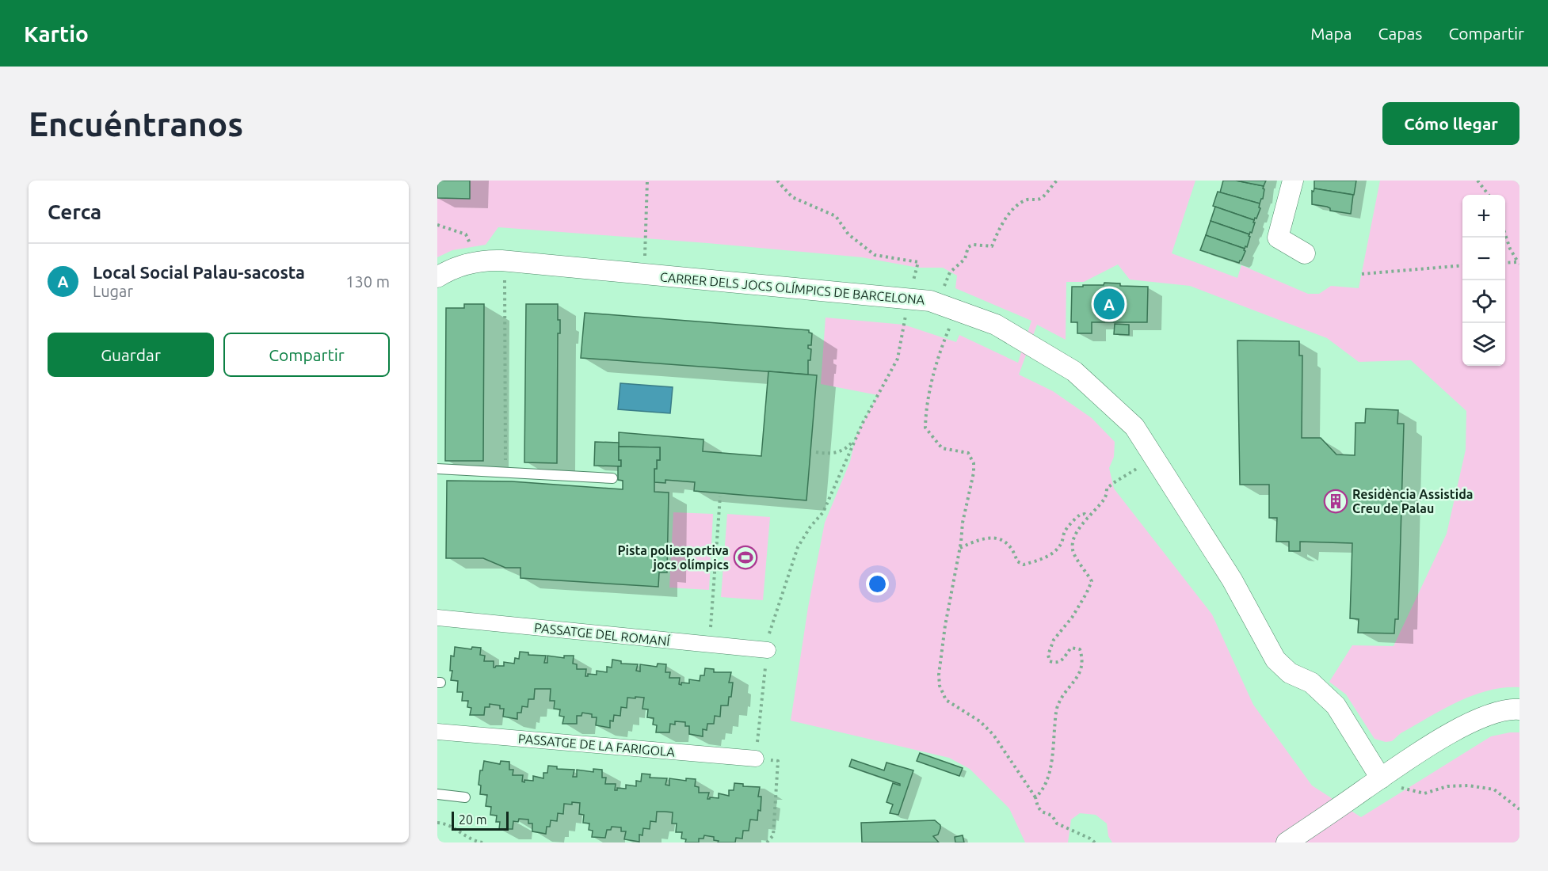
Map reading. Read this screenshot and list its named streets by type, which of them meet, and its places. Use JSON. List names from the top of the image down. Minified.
{"streets":{"street":["CARRER DELS JOCS OLÍMPICS DE BARCELONA","PASSATGE DEL ROMANÍ","PASSATGE DE LA FARIGOLA"]},"places":{"building":["Residència Assistida Creu de Palau"],"sports":["Pista poliesportiva jocs olímpics"]},"scale_bar":"20 m","page":{"header":"Kartio","nav":["Mapa","Capas","Compartir"],"buttons":["Cómo llegar",["Guardar","Compartir"]],"title":"Encuéntranos","heading":"Cerca","map_buttons":["+","−"],"list":[{"mark":"A","name":"Local Social Palau-sacosta","note":"Lugar","value":"130 m"}],"pins":"A","scale":"20 m"}}
